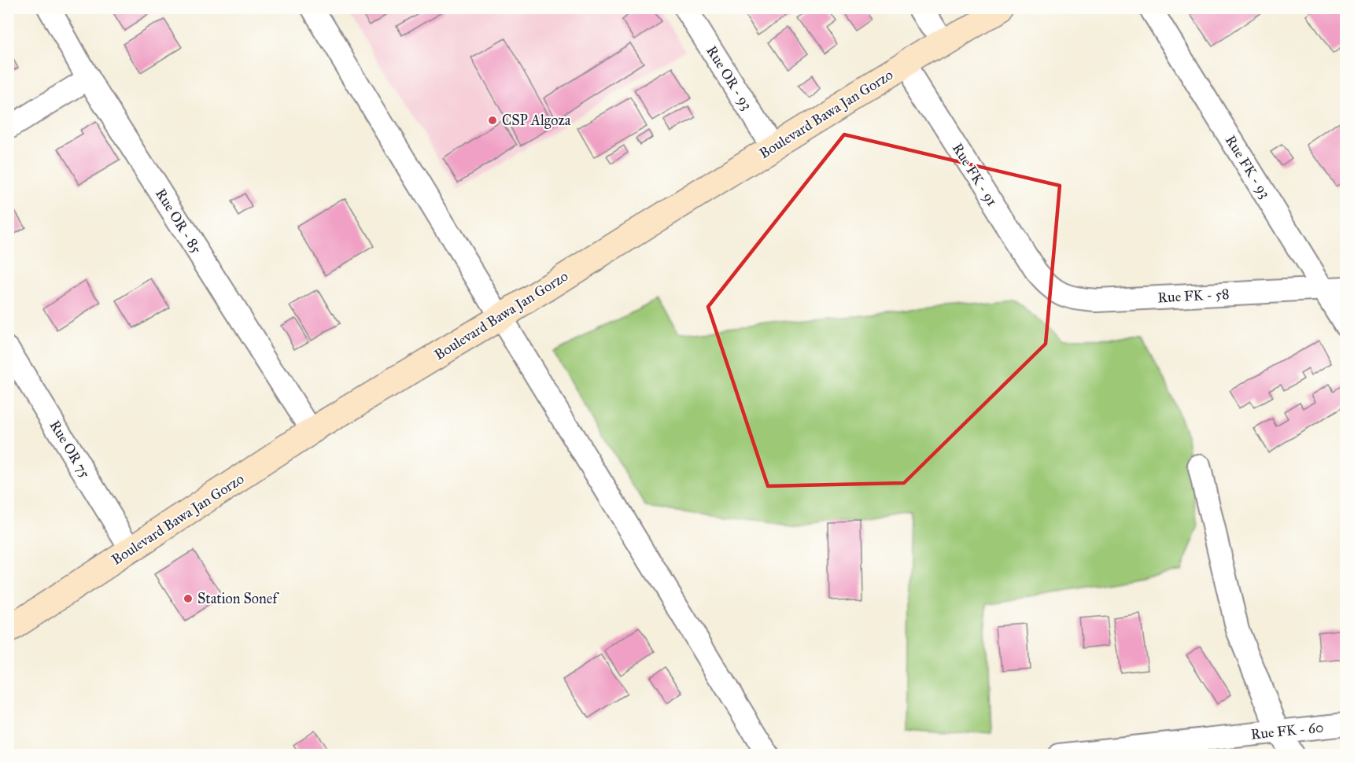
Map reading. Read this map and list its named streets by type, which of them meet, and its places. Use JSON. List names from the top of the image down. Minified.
{"streets":{"main road":["Boulevard Bawa Jan Gorzo"],"street":["Rue OR - 93","Rue FK - 93","Rue FK - 91","Rue OR - 85","Rue FK - 58","Rue OR 75","Rue FK - 60"]},"crossings":[["Rue OR - 93","Boulevard Bawa Jan Gorzo"],["Boulevard Bawa Jan Gorzo","Rue FK - 91"],["Boulevard Bawa Jan Gorzo","Rue OR - 85"],["Boulevard Bawa Jan Gorzo","Rue OR 75"],["Rue FK - 93","Rue FK - 58"],["Rue FK - 91","Rue FK - 58"]],"places":["CSP Algoza","Station Sonef"]}
